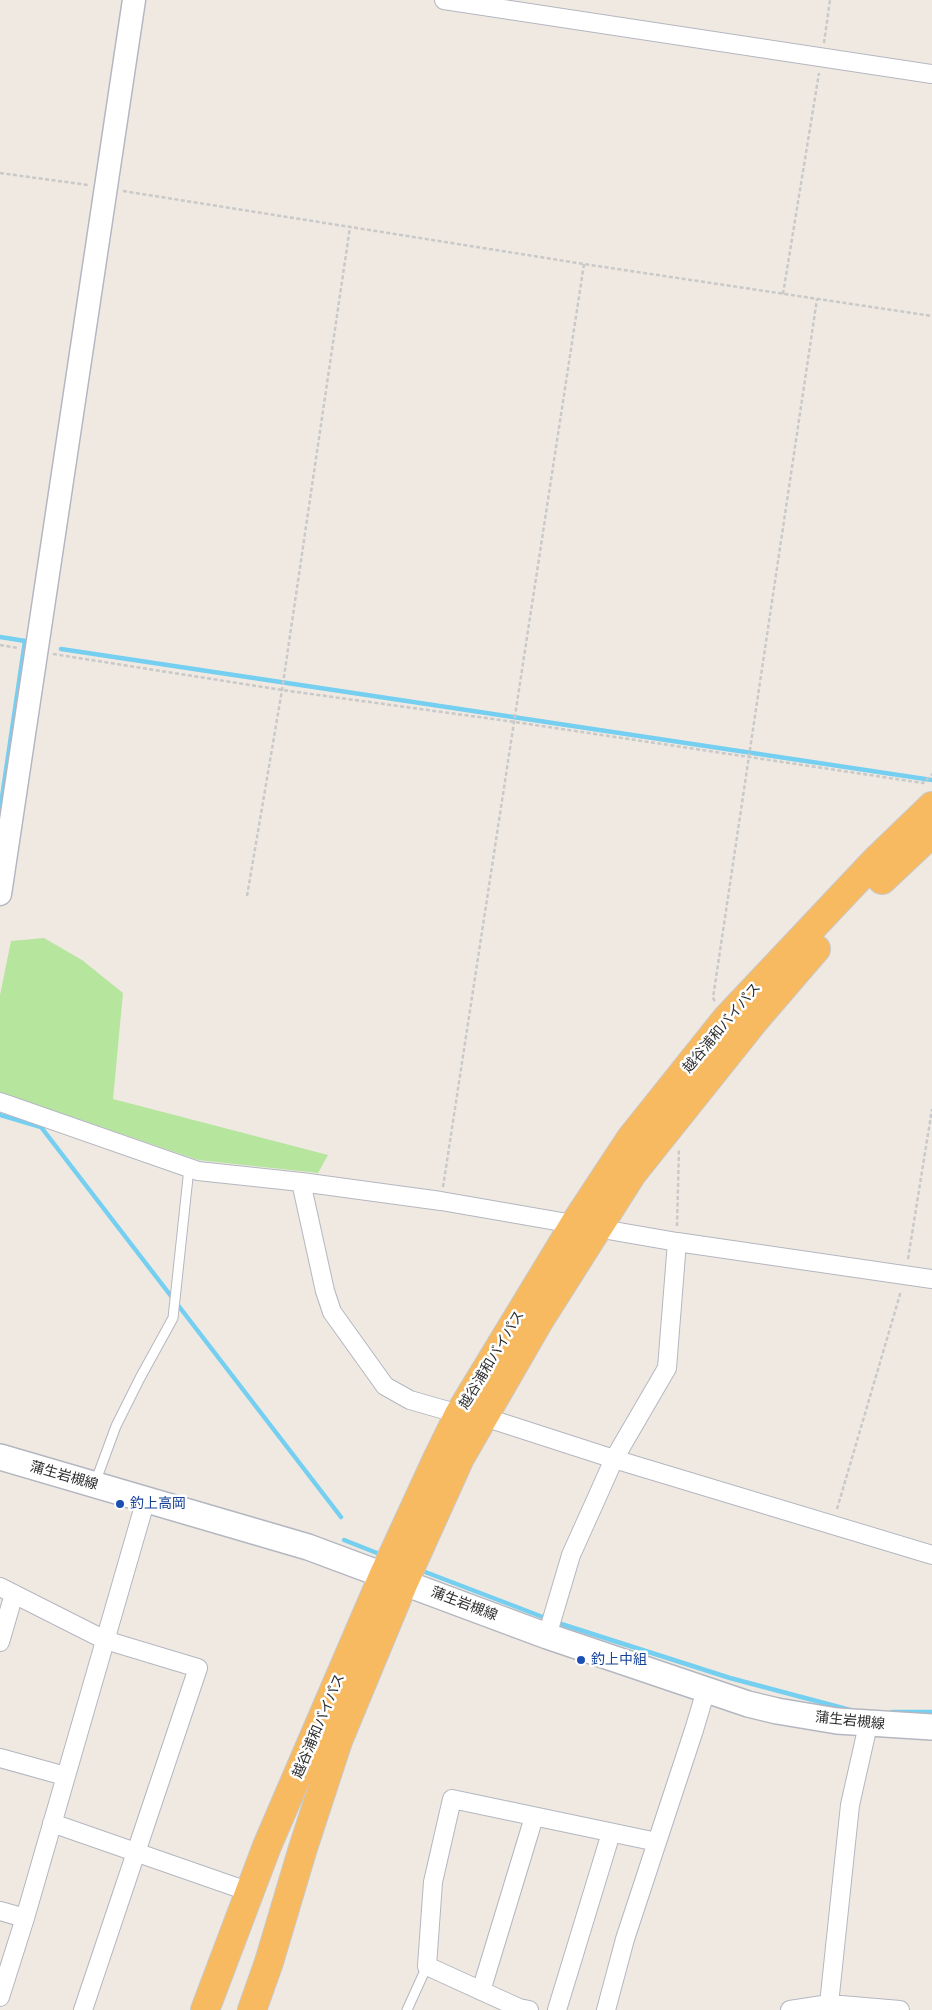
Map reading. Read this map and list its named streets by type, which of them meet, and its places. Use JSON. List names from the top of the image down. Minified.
{"streets":{"highway":["越谷浦和バイパス"],"main road":["蒲生岩槻線"]},"crossings":[["越谷浦和バイパス","蒲生岩槻線"]],"places":["釣上高岡","釣上中組"]}
